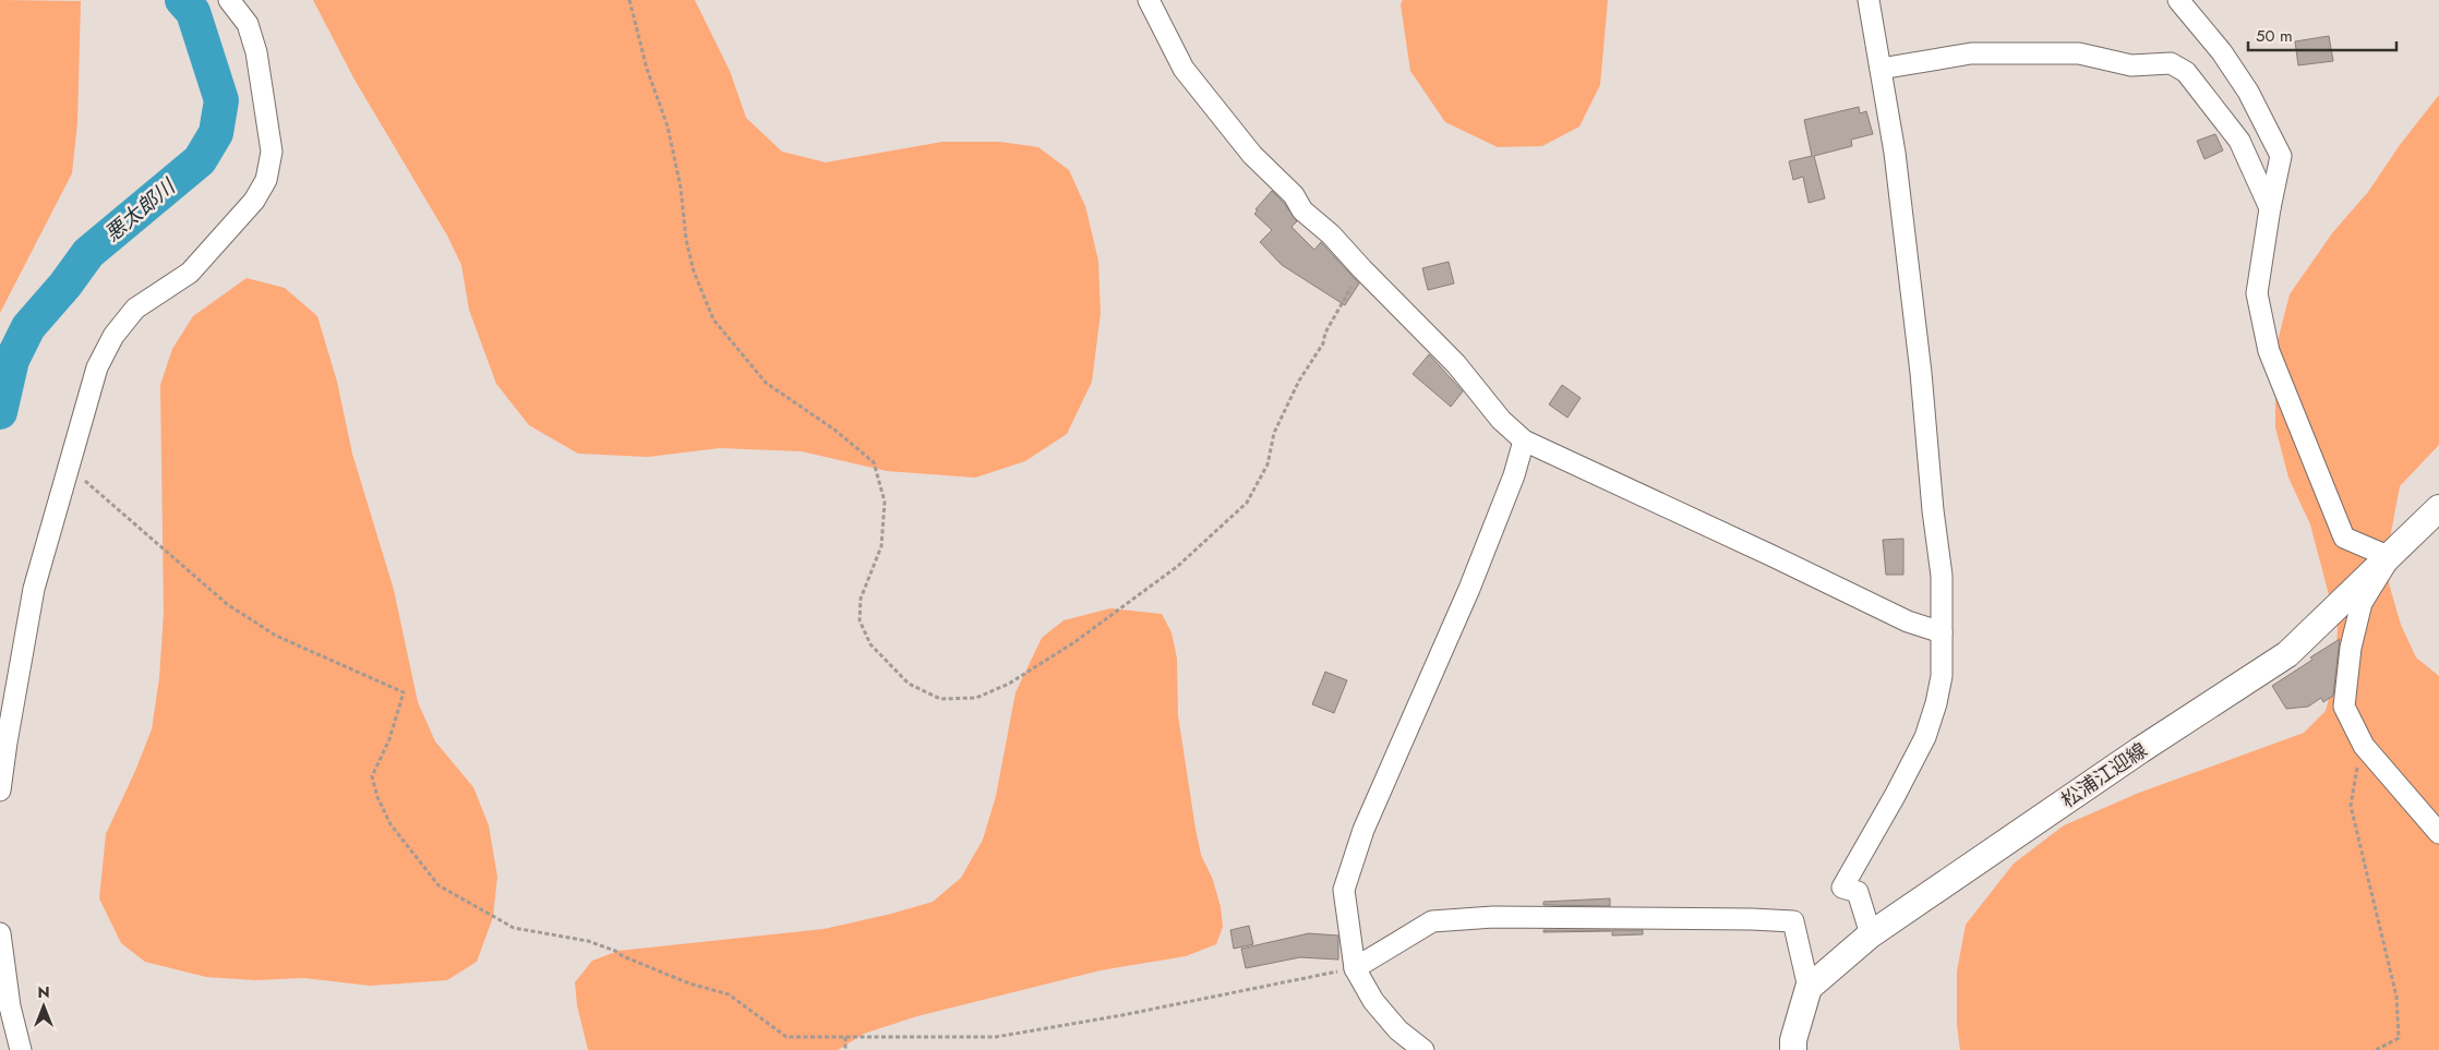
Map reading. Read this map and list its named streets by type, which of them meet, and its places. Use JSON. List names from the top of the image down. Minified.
{"streets":{"main road":["松浦江迎線"]},"water":["悪太郎川"],"scale_bar":"50 m","north":"top"}
